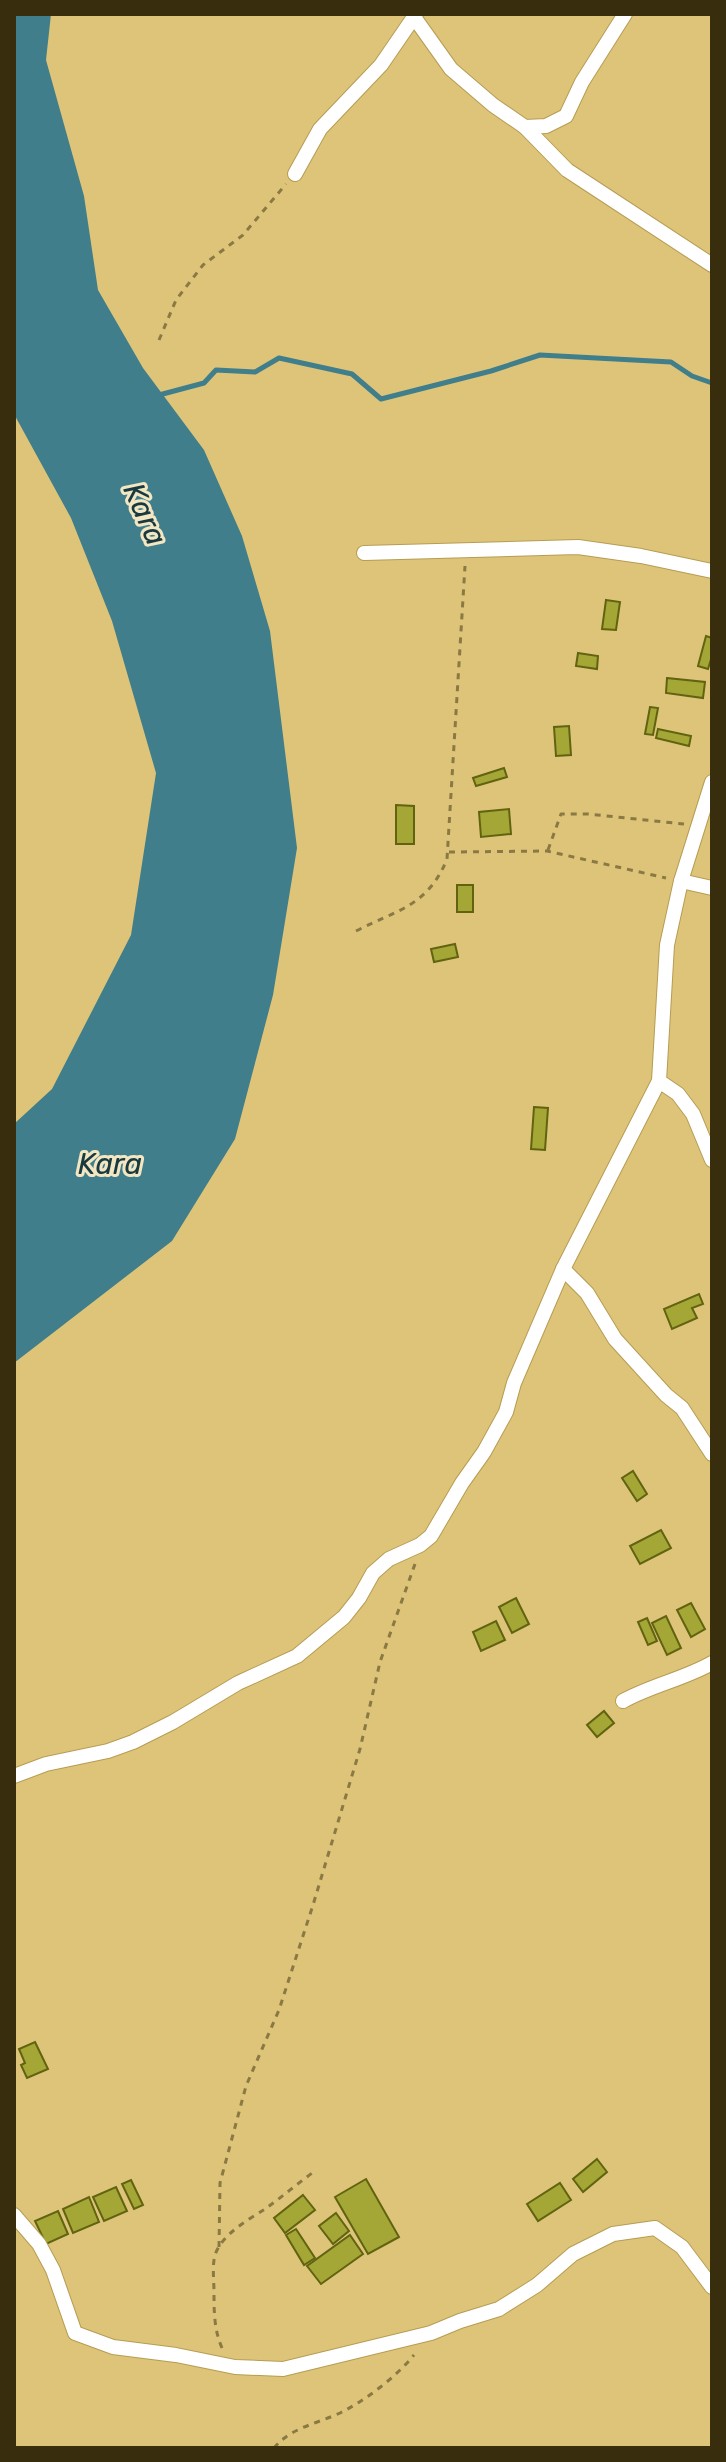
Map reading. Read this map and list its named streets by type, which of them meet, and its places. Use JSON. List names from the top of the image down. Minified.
{"water":["Kara"]}
